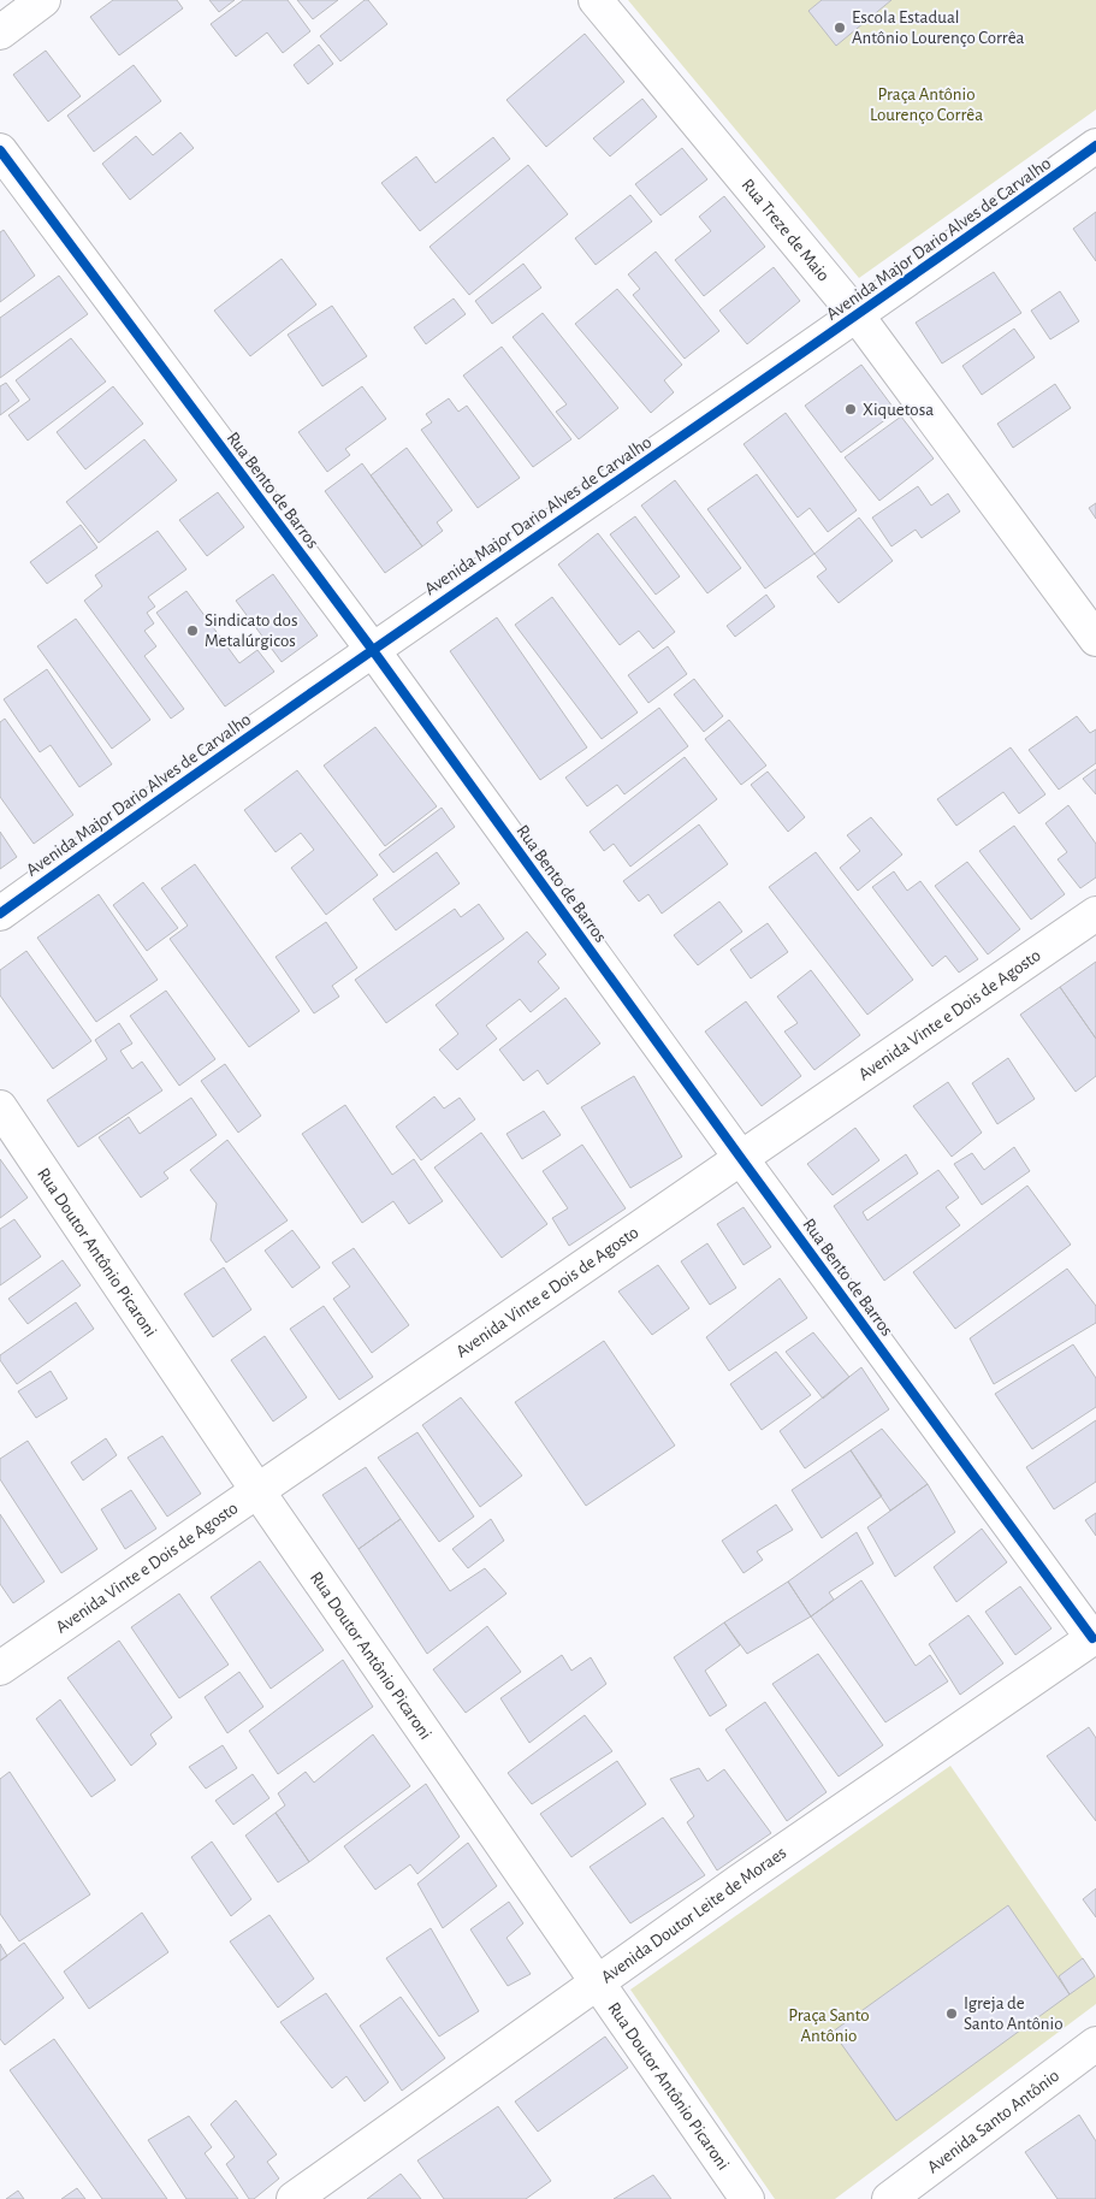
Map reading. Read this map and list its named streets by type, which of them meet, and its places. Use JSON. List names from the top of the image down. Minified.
{"streets":{"street":["Rua Treze de Maio","Avenida Major Dario Alves de Carvalho","Rua Bento de Barros","Avenida Vinte e Dois de Agosto","Rua Doutor Antônio Picaroni","Avenida Doutor Leite de Moraes","Avenida Santo Antônio"]},"crossings":[["Rua Treze de Maio","Avenida Major Dario Alves de Carvalho"],["Avenida Major Dario Alves de Carvalho","Rua Bento de Barros"],["Rua Bento de Barros","Avenida Vinte e Dois de Agosto"],["Rua Bento de Barros","Avenida Doutor Leite de Moraes"],["Avenida Vinte e Dois de Agosto","Rua Doutor Antônio Picaroni"],["Rua Doutor Antônio Picaroni","Avenida Doutor Leite de Moraes"]],"parks":["Praça Antônio Lourenço Corrêa","Praça Santo Antônio"],"places":["Escola Estadual Antônio Lourenço Corrêa","Xiquetosa","Sindicato dos Metalúrgicos","Igreja de Santo Antônio"]}
